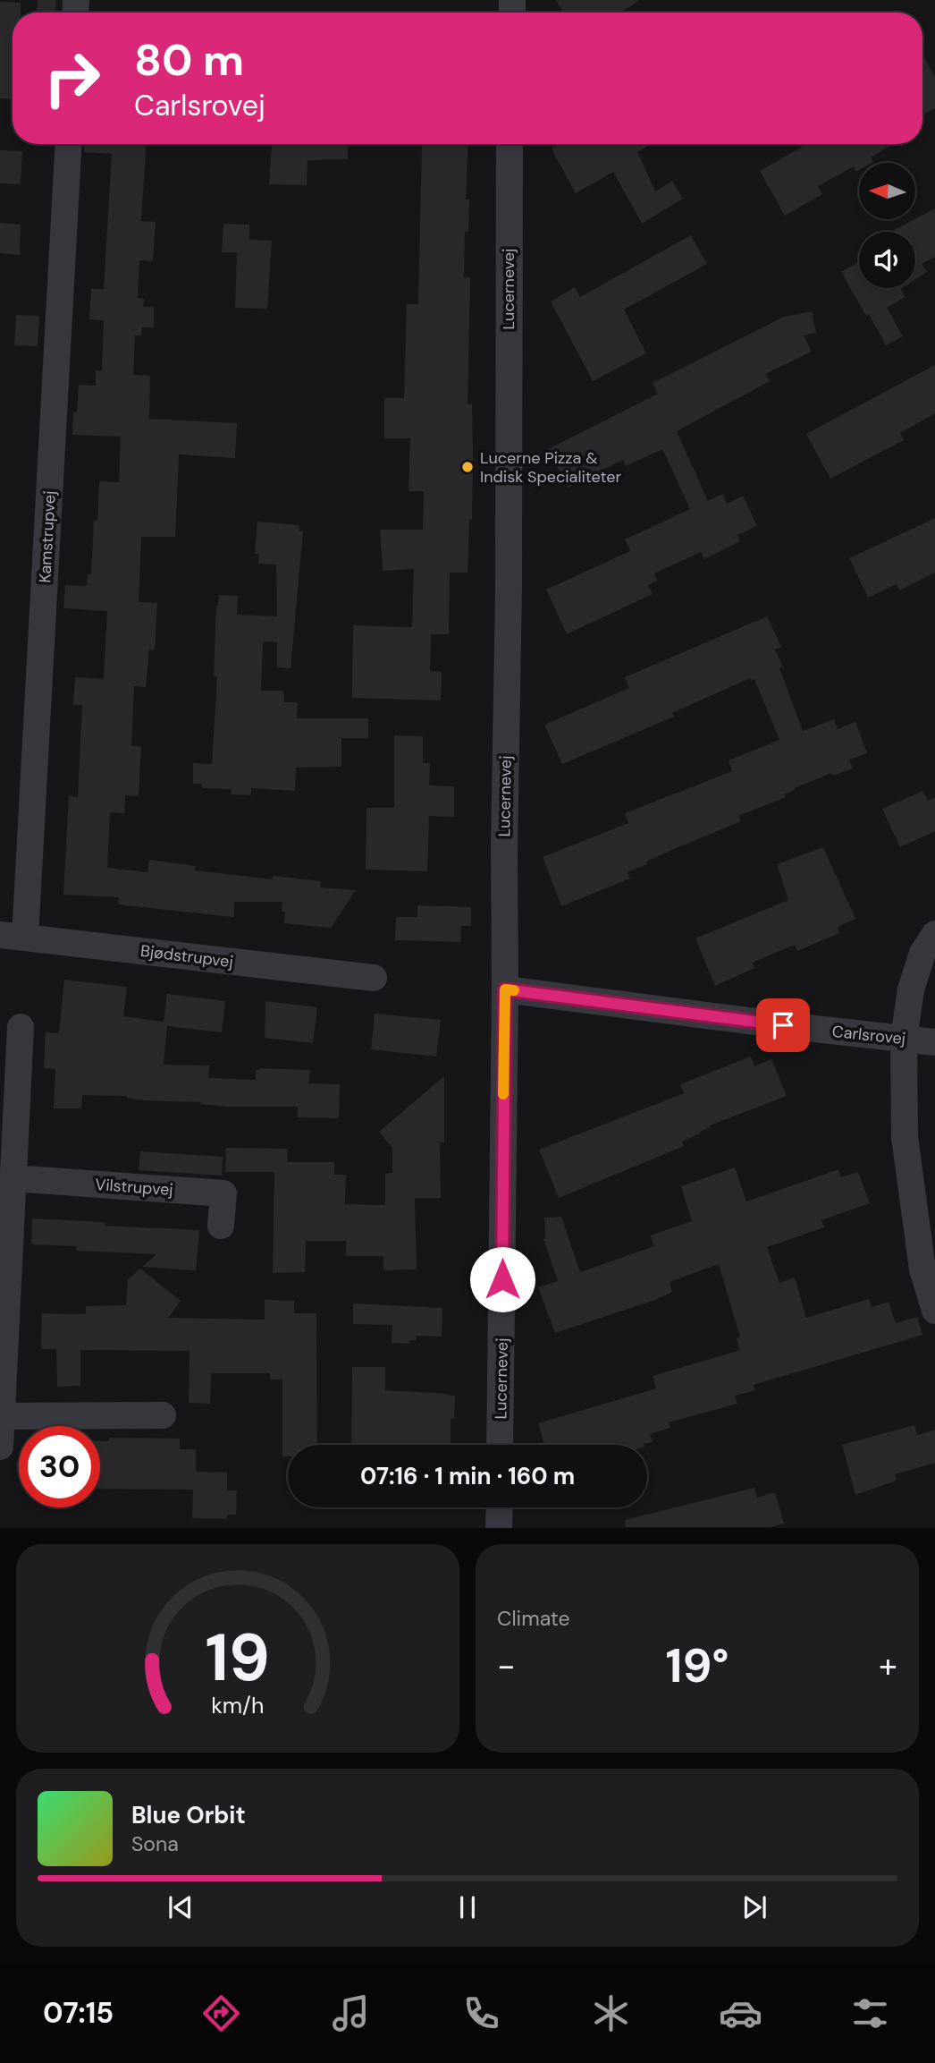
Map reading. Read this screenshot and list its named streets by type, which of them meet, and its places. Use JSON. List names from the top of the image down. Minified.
{"streets":{"street":["Lucernevej","Kamstrupvej","Bjødstrupvej","Carlsrovej","Vilstrupvej"]},"crossings":[["Lucernevej","Carlsrovej"],["Kamstrupvej","Bjødstrupvej"]],"places":["Lucerne Pizza & Indisk Specialiteter"],"north":"left","page":{"turn":["80 m","Carlsrovej"],"limit":"30","trip":"07:16 · 1 min · 160 m","tile":"Climate","heat":["−","19°","+"],"song":["Blue Orbit","Sona"],"tabs":"07:15","gauge":["19","km/h"]}}
